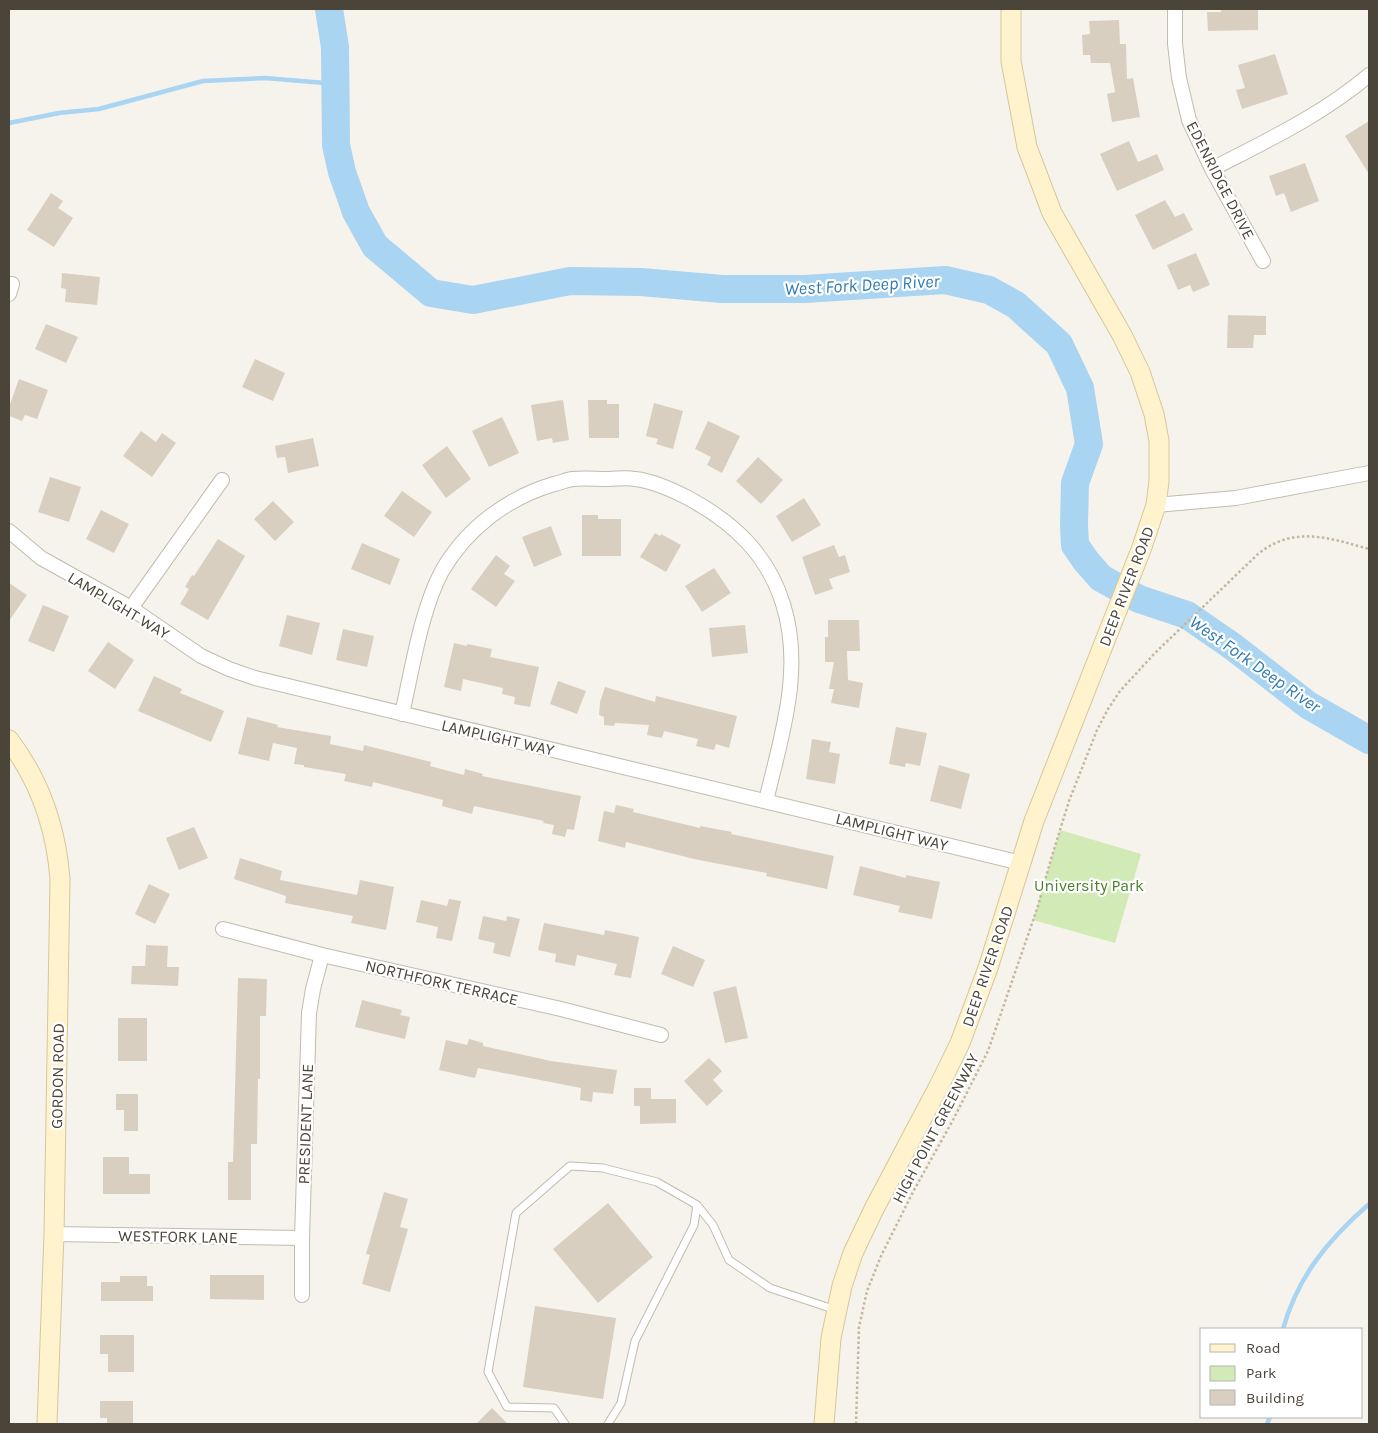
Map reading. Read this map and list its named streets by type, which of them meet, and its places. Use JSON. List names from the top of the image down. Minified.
{"streets":{"street":["EDENRIDGE DRIVE","DEEP RIVER ROAD","LAMPLIGHT WAY","NORTHFORK TERRACE","GORDON ROAD","PRESIDENT LANE","WESTFORK LANE"],"path":["HIGH POINT GREENWAY"]},"crossings":[["DEEP RIVER ROAD","LAMPLIGHT WAY"],["NORTHFORK TERRACE","PRESIDENT LANE"],["GORDON ROAD","WESTFORK LANE"],["PRESIDENT LANE","WESTFORK LANE"]],"water":["West Fork Deep River"],"parks":["University Park"],"legend":["Road","Park","Building"]}
